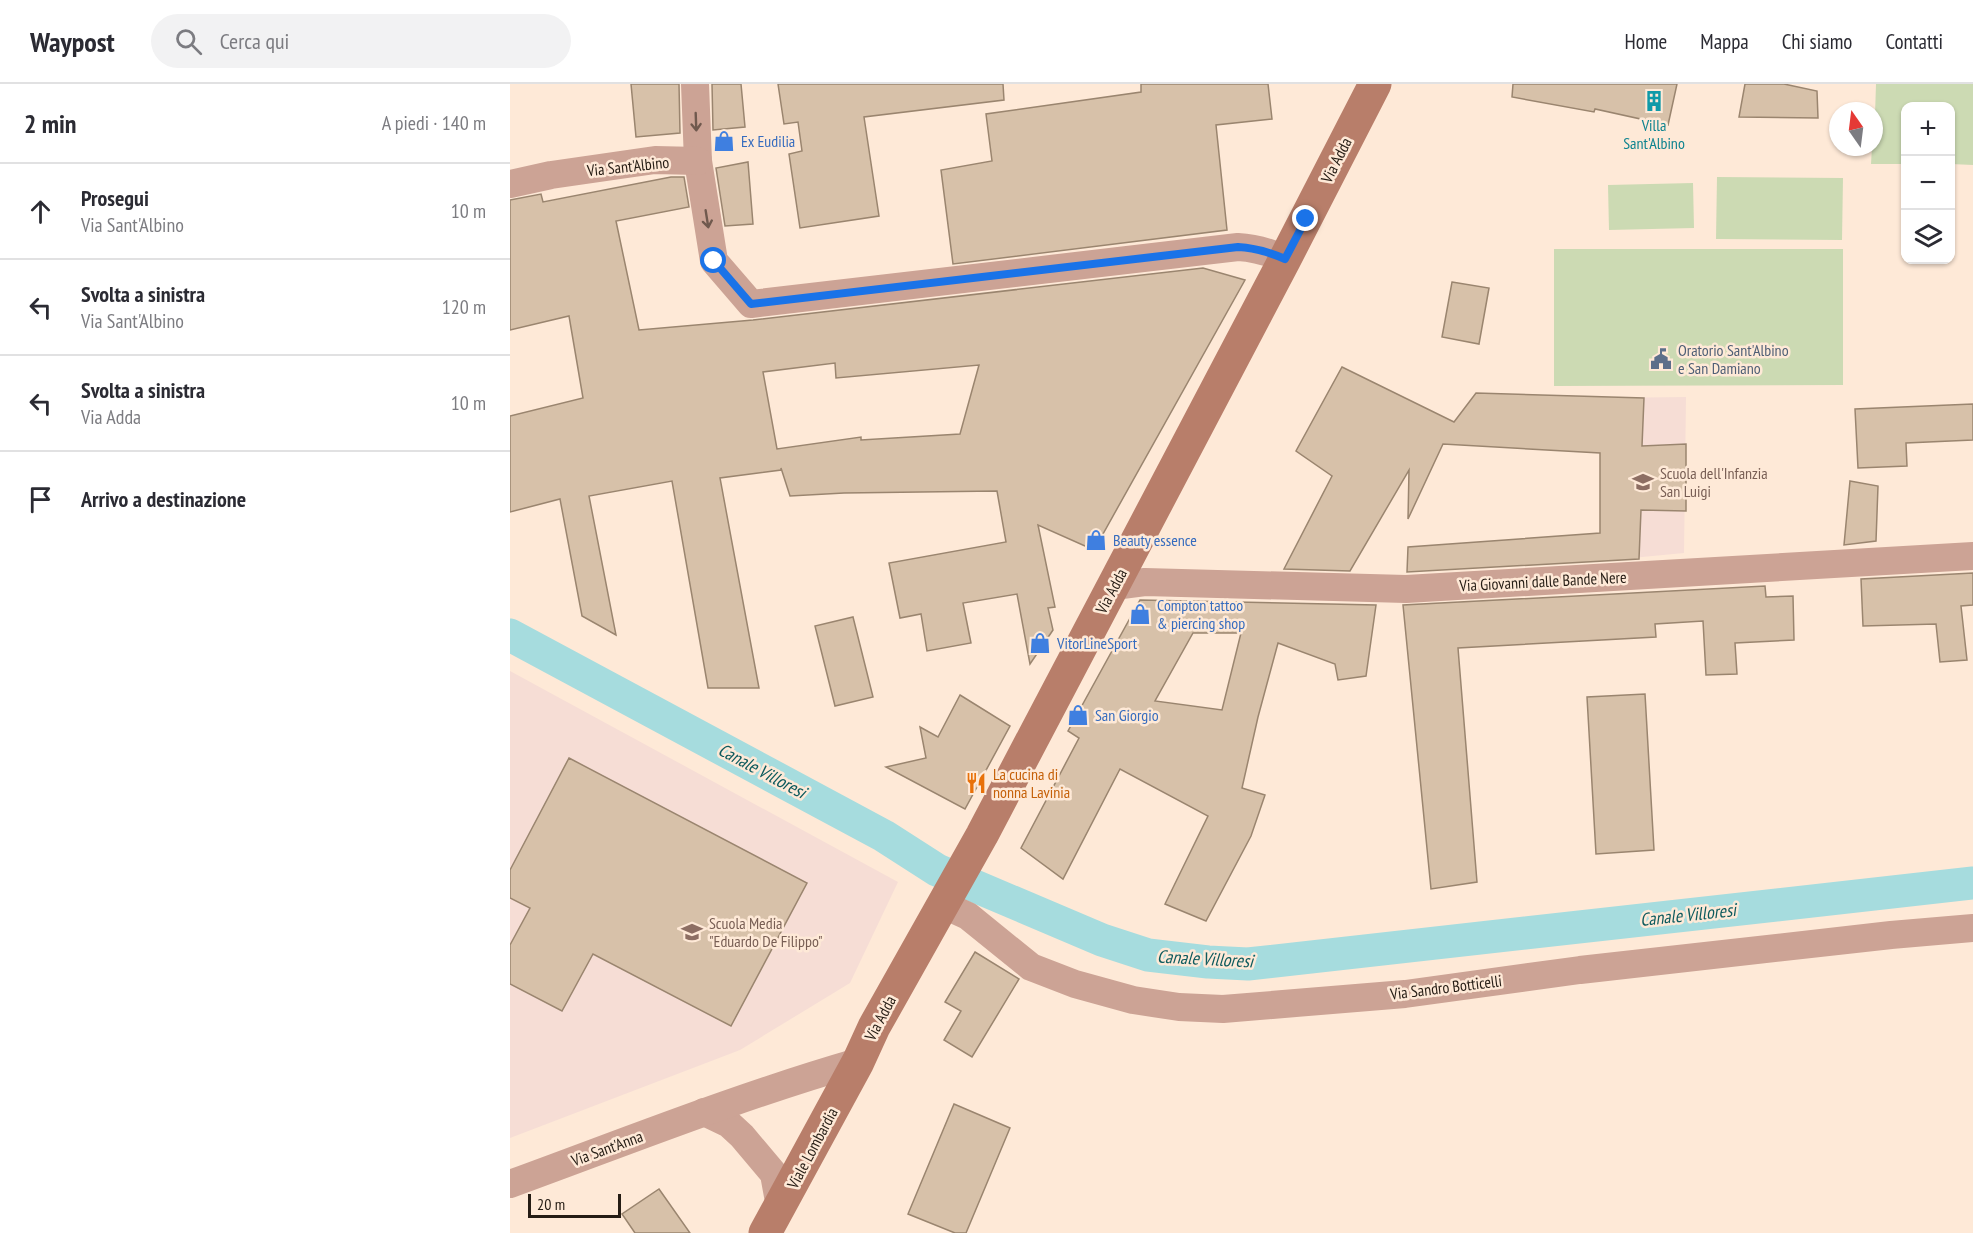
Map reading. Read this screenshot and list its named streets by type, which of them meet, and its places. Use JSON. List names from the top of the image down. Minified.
{"streets":{"main road":["Via Adda","Viale Lombardia"],"street":["Via Sant'Albino","Via Giovanni dalle Bande Nere","Via Sandro Botticelli","Via Sant'Anna"]},"crossings":[["Via Adda","Via Giovanni dalle Bande Nere"],["Via Adda","Via Sandro Botticelli"],["Via Adda","Via Sant'Anna"],["Via Adda","Viale Lombardia"],["Via Sant'Anna","Viale Lombardia"]],"water":["Canale Villoresi"],"places":{"building":["Villa Sant'Albino"],"shop":["Ex Eudilia","Beauty essence","Compton tattoo & piercing shop","VitorLineSport","San Giorgio"],"public building":["Oratorio Sant'Albino e San Damiano"],"school or university":["Scuola dell'Infanzia San Luigi","Scuola Media \"Eduardo De Filippo\""],"restaurant":["La cucina di nonna Lavinia"]},"scale_bar":"20 m","north":"top","page":{"header":"Waypost","search":"Cerca qui","nav":["Home","Mappa","Chi siamo","Contatti"],"heading":["2 min","A piedi · 140 m"],"map_buttons":["+","−"],"list":[["Prosegui","Via Sant'Albino","10 m"],["Svolta a sinistra","Via Sant'Albino","120 m"],["Svolta a sinistra","Via Adda","10 m"],"Arrivo a destinazione"],"scale":"20 m"}}
